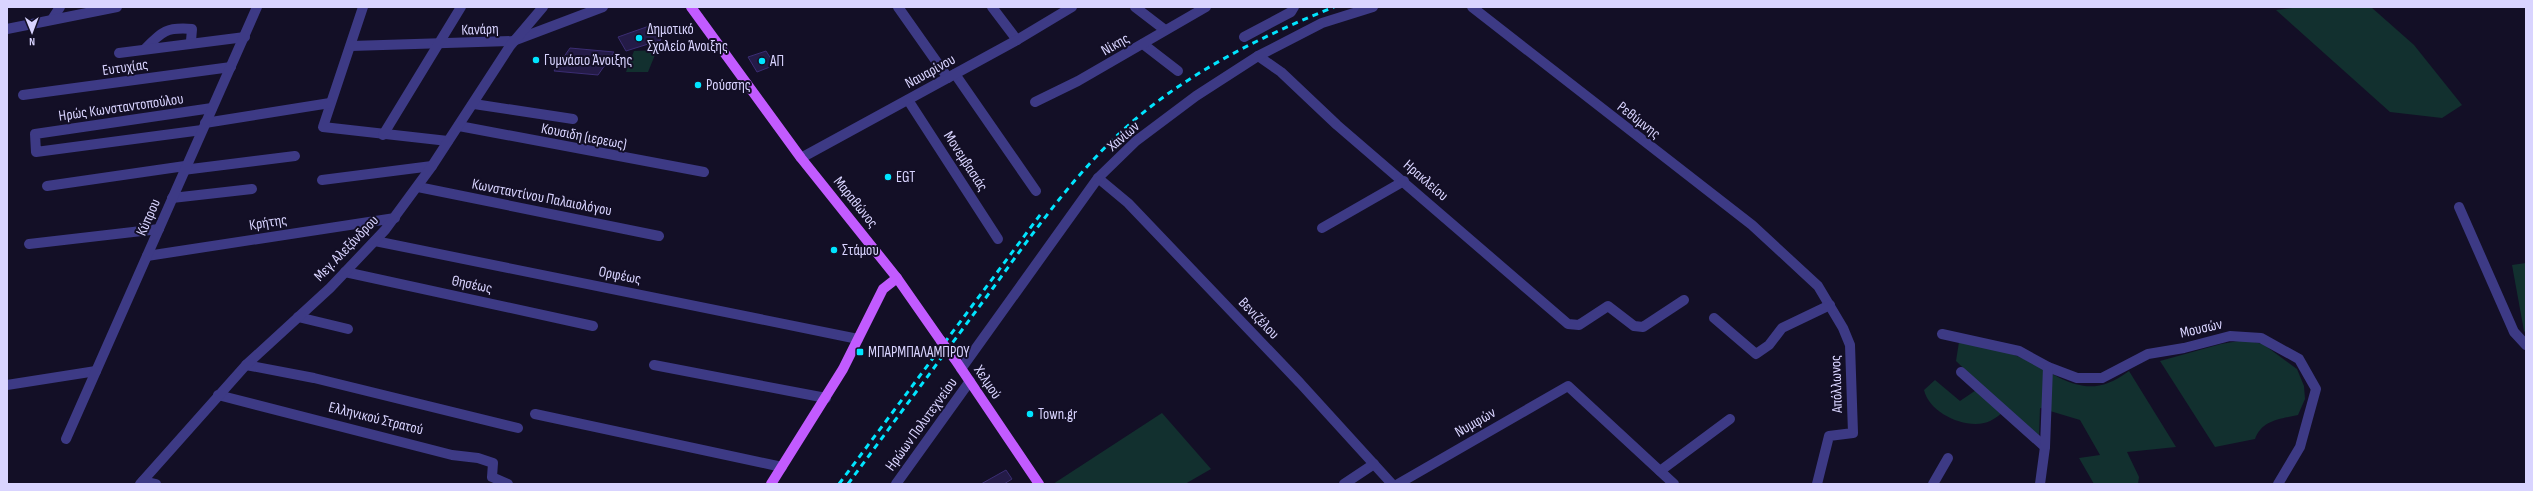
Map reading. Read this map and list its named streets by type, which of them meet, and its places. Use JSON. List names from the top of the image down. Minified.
{"streets":{"main road":["Μαραθώνος","Χελμού"],"street":["Κανάρη","Νίκης","Ευτυχίας","Ναυαρίνου","Ηρώς Κωνσταντοπούλου","Ρεθύμνης","Κουσιδη (ιερεως)","Χανίων","Μονεμβασιάς","Ηρακλείου","Κωνσταντίνου Παλαιολόγου","Κύπρου","Κρήτης","Μεγ. Αλεξάνδρου","Ορφέως","Θησέως","Βενιζέλου","Μουσών","Απόλλωνος","Ελληνικού Στρατού","Νυμφών","Ηρώων Πολυτεχνείου"]},"crossings":[["Κανάρη","Μεγ. Αλεξάνδρου"],["Ευτυχίας","Κύπρου"],["Ναυαρίνου","Μονεμβασιάς"],["Ναυαρίνου","Μαραθώνος"],["Ηρώς Κωνσταντοπούλου","Κύπρου"],["Ρεθύμνης","Απόλλωνος"],["Κουσιδη (ιερεως)","Μεγ. Αλεξάνδρου"],["Χανίων","Ηρακλείου"],["Χανίων","Βενιζέλου"],["Χανίων","Χελμού"],["Κωνσταντίνου Παλαιολόγου","Μεγ. Αλεξάνδρου"],["Μαραθώνος","Χελμού"],["Κύπρου","Κρήτης"],["Κρήτης","Μεγ. Αλεξάνδρου"],["Μεγ. Αλεξάνδρου","Ορφέως"],["Μεγ. Αλεξάνδρου","Θησέως"],["Μεγ. Αλεξάνδρου","Ελληνικού Στρατού"],["Χελμού","Ηρώων Πολυτεχνείου"]],"places":{"other":["Δημοτικό Σχολείο Άνοιξης","Γυμνάσιο Άνοιξης","ΑΠ","Ρούσσης","EGT","Στάμου","Town.gr"],"transit":["ΜΠΑΡΜΠΑΛΑΜΠΡΟΥ"]},"north":"bottom"}
